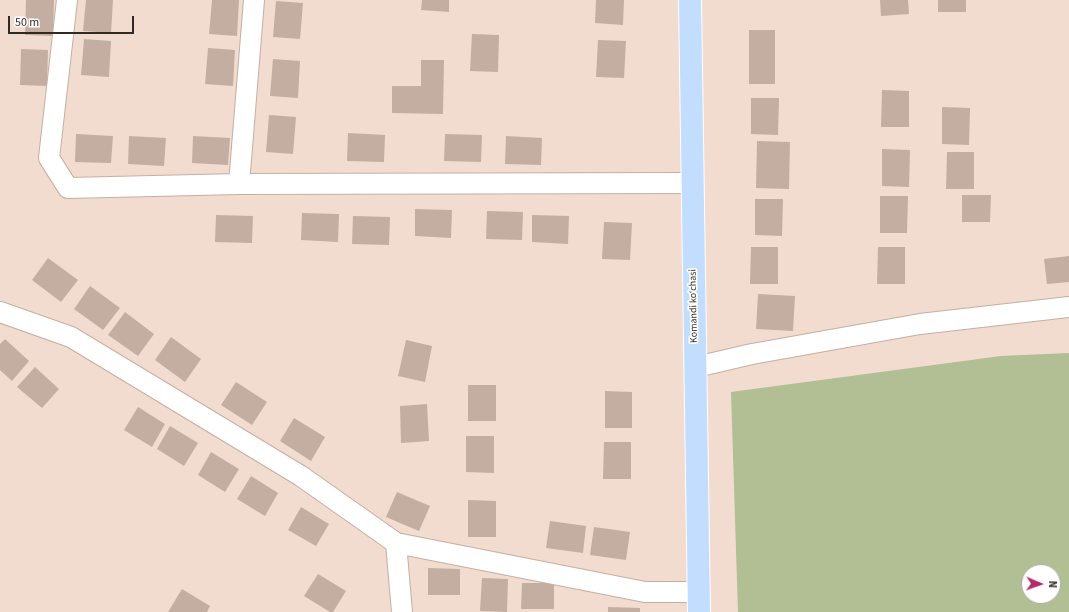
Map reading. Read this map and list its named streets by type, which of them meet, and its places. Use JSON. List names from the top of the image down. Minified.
{"streets":{"main road":["Komandi ko‘chasi"]},"scale_bar":"50 m","north":"right"}
